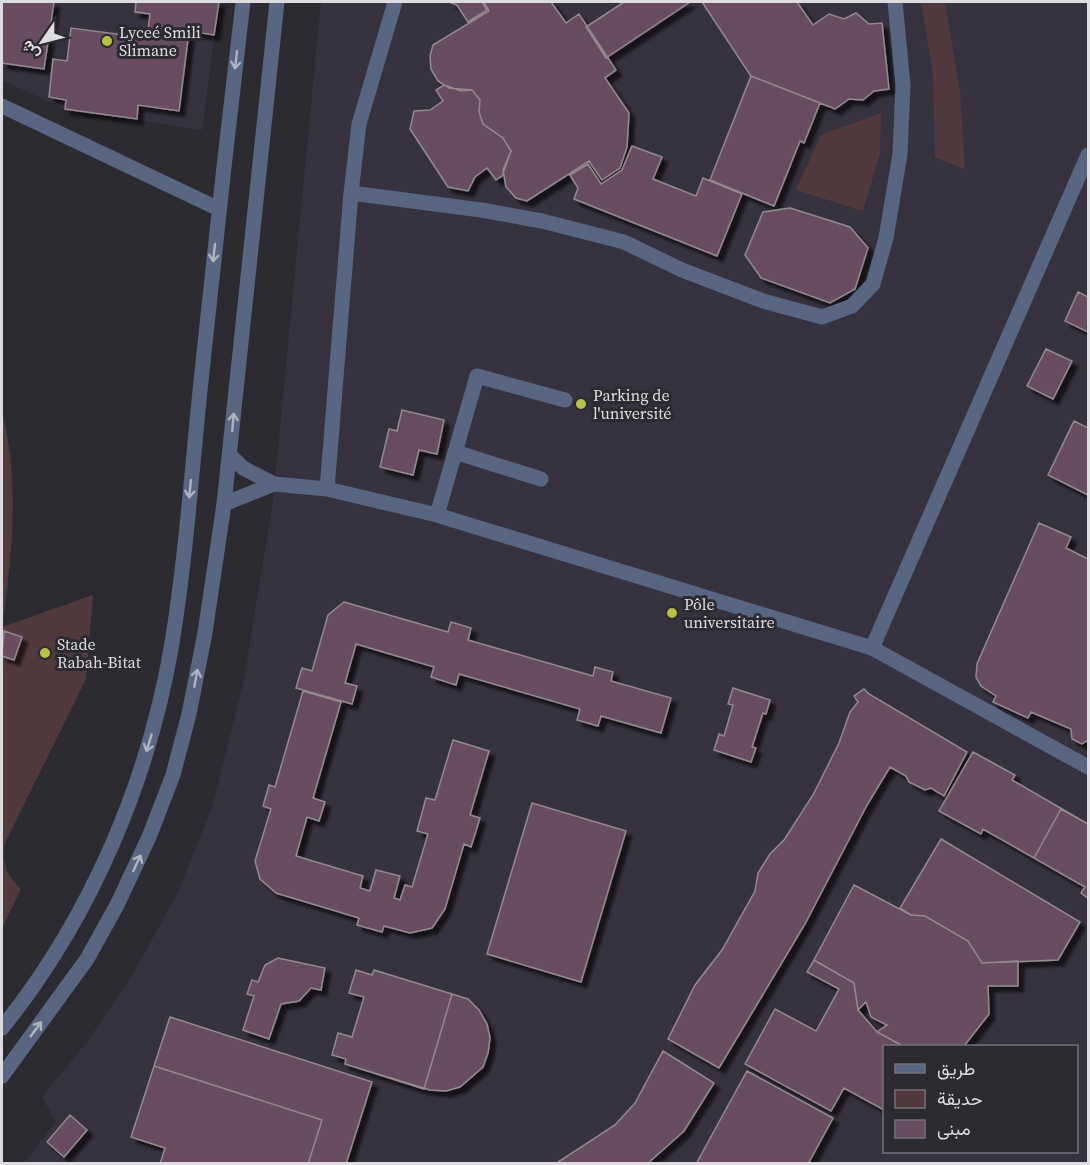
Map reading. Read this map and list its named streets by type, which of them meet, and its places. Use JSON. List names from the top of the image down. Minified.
{"places":["Lyceé Smili Slimane","Parking de l'université","Pôle universitaire","Stade Rabah-Bitat"],"legend":["طريق","حديقة","مبنى"],"north":"bottom left"}
